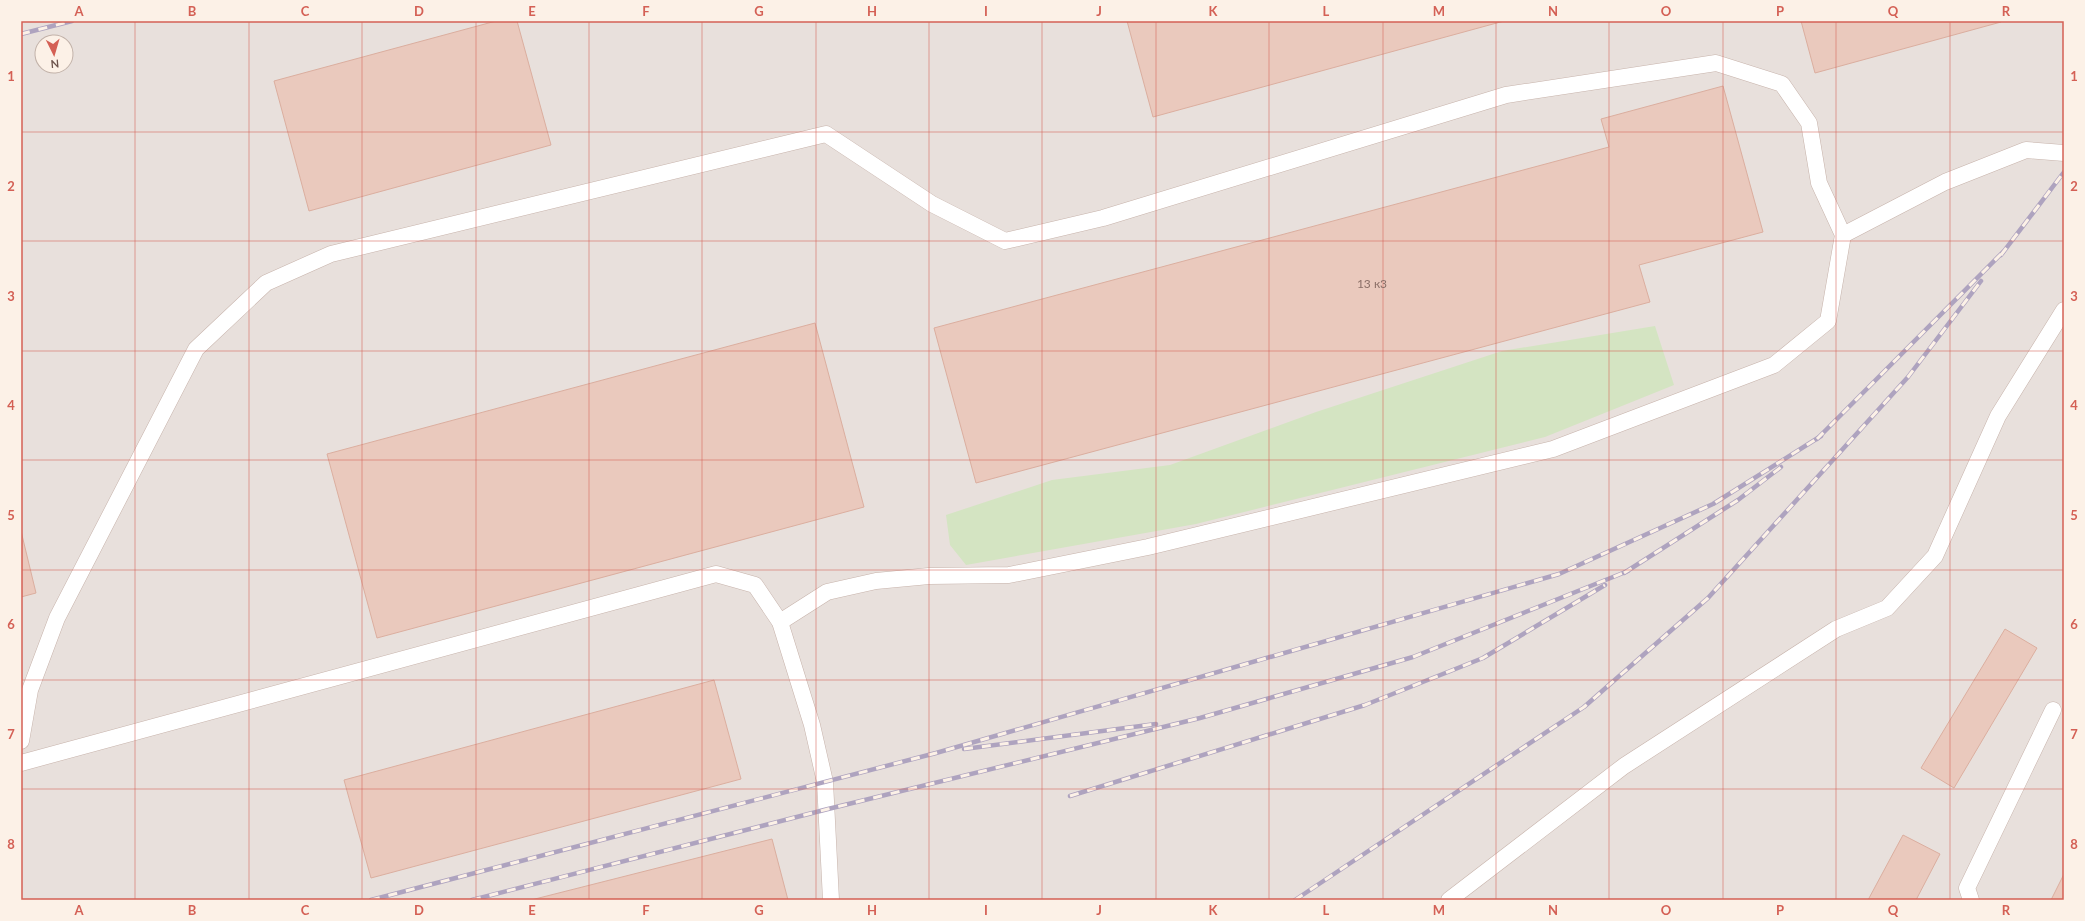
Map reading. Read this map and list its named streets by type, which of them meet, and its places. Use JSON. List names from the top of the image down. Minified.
{"house_numbers":["13 к3"],"north":"bottom","grid":{"columns":["A","B","C","D","E","F","G","H","I","J","K","L","M","N","O","P","Q","R"],"rows":["1","2","3","4","5","6","7","8"]}}
